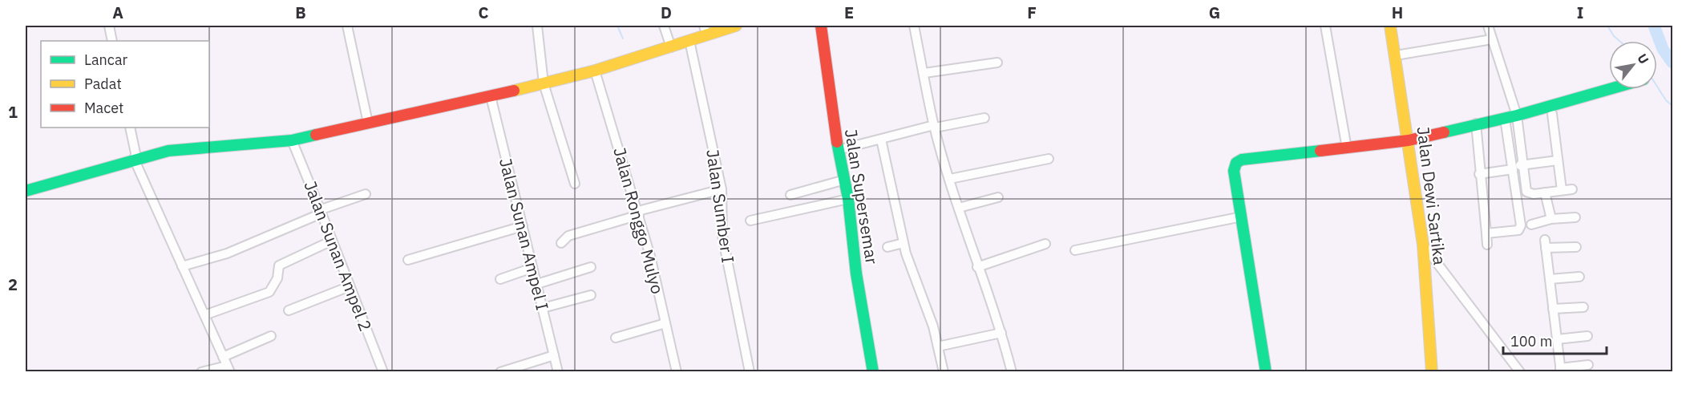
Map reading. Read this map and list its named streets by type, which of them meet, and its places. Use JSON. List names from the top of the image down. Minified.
{"streets":{"street":["Jalan Dewi Sartika","Jalan Supersemar","Jalan Sumber I","Jalan Ronggo Mulyo","Jalan Sunan Ampel I","Jalan Sunan Ampel 2"]},"legend":["Lancar","Padat","Macet"],"scale_bar":"100 m","north":"top right","grid":{"columns":["A","B","C","D","E","F","G","H","I"],"rows":["1","2"]}}
